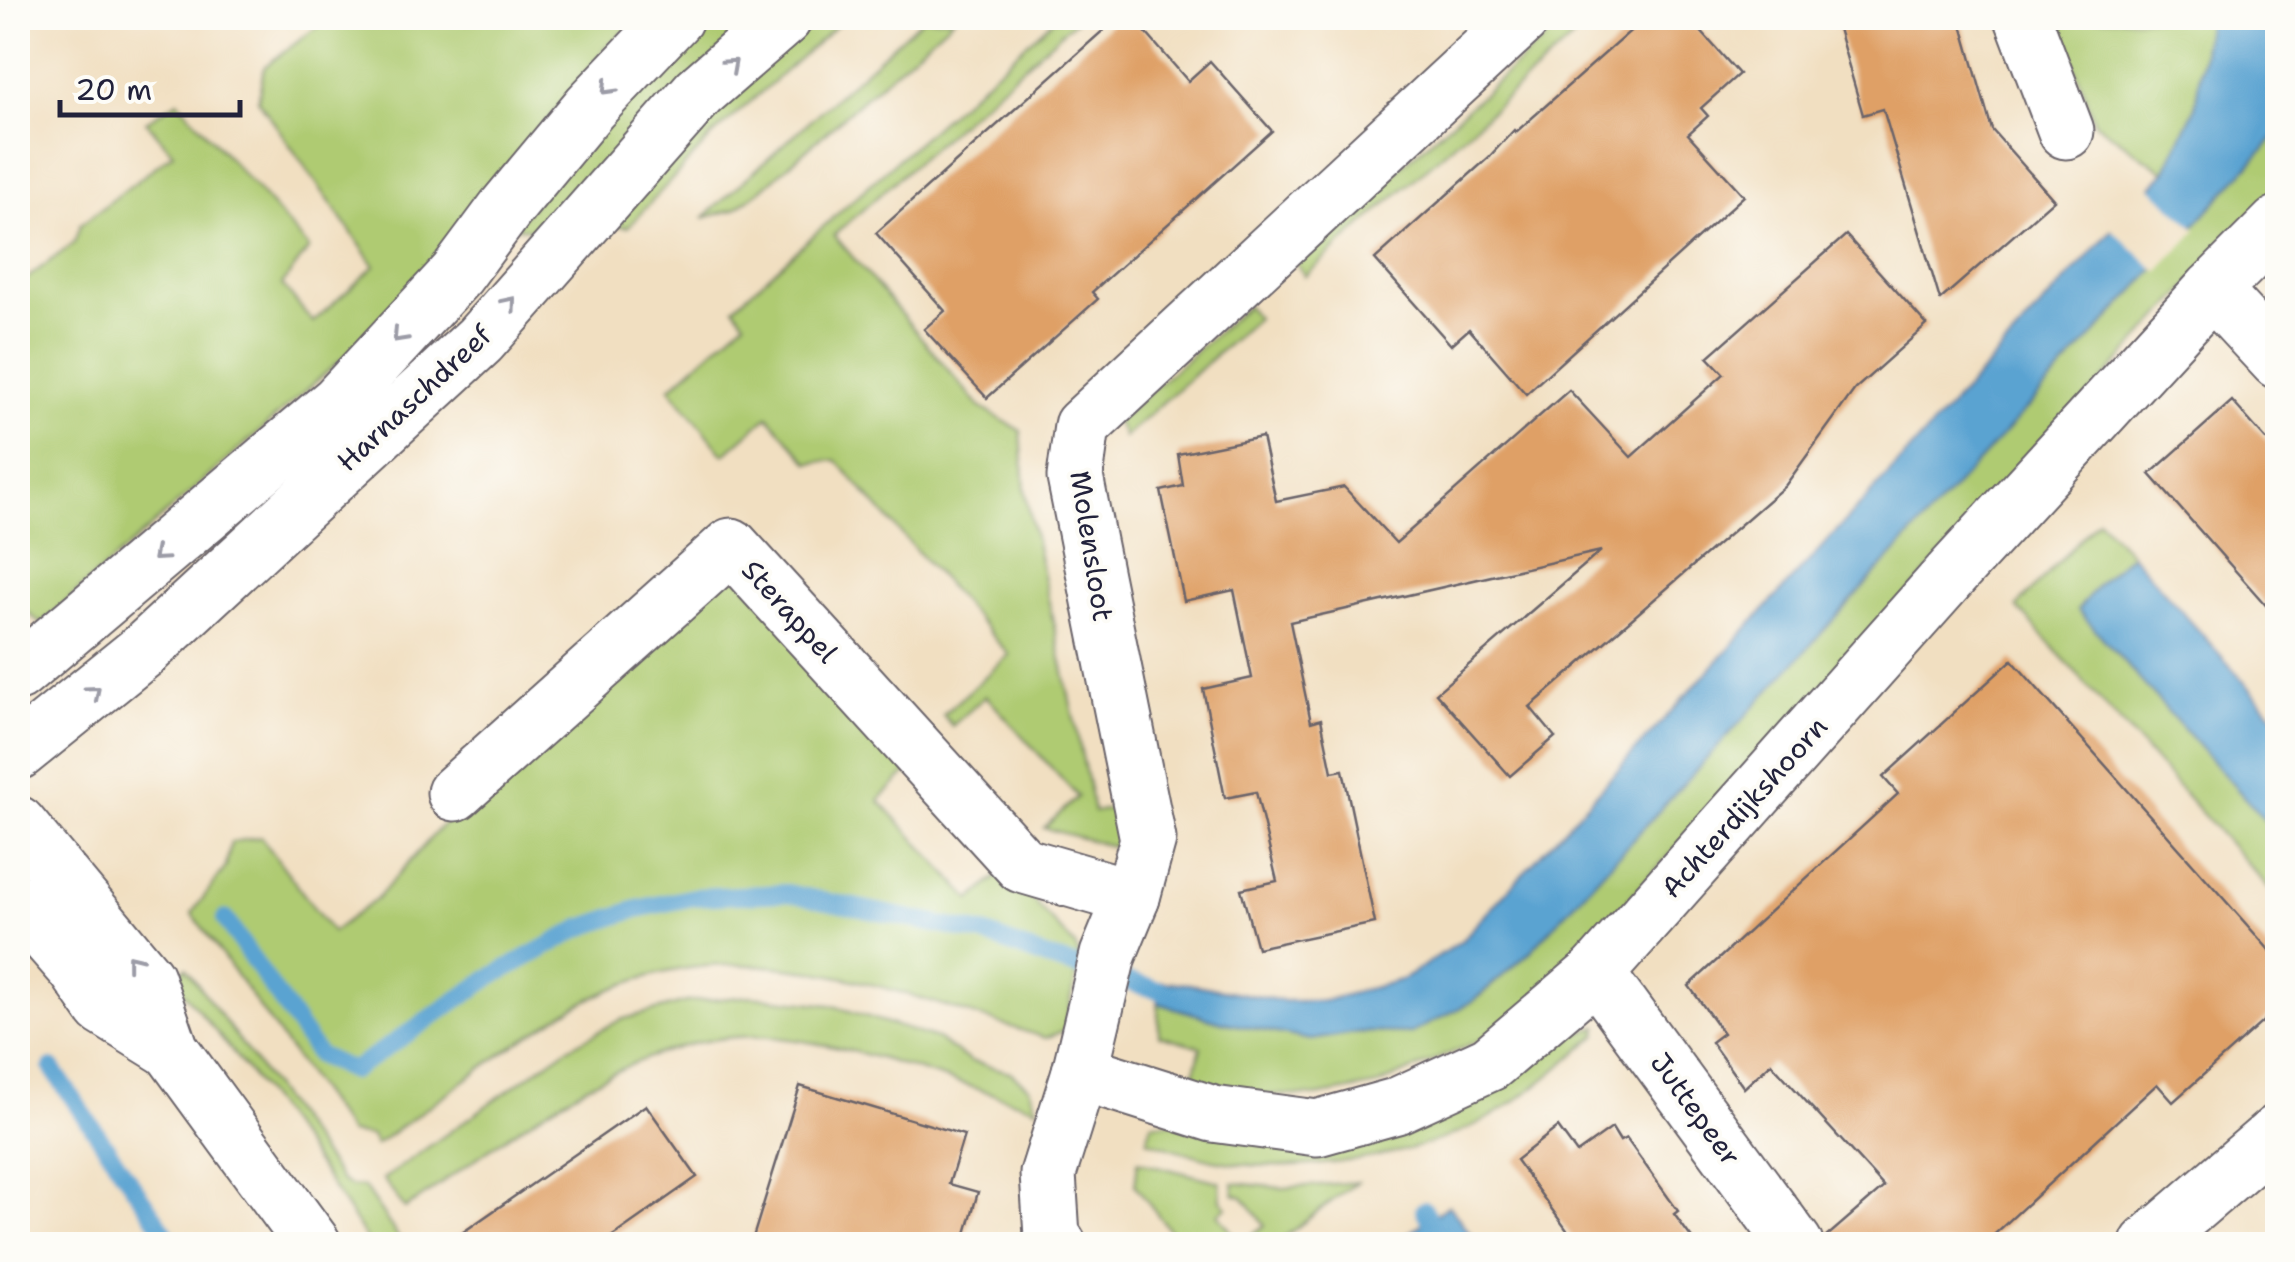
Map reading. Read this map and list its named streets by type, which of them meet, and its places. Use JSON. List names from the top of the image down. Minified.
{"streets":{"street":["Harnaschdreef","Molensloot","Sterappel","Achterdijkshoorn","Juttepeer"]},"crossings":[["Molensloot","Sterappel"],["Molensloot","Achterdijkshoorn"],["Achterdijkshoorn","Juttepeer"]],"scale_bar":"20 m"}
